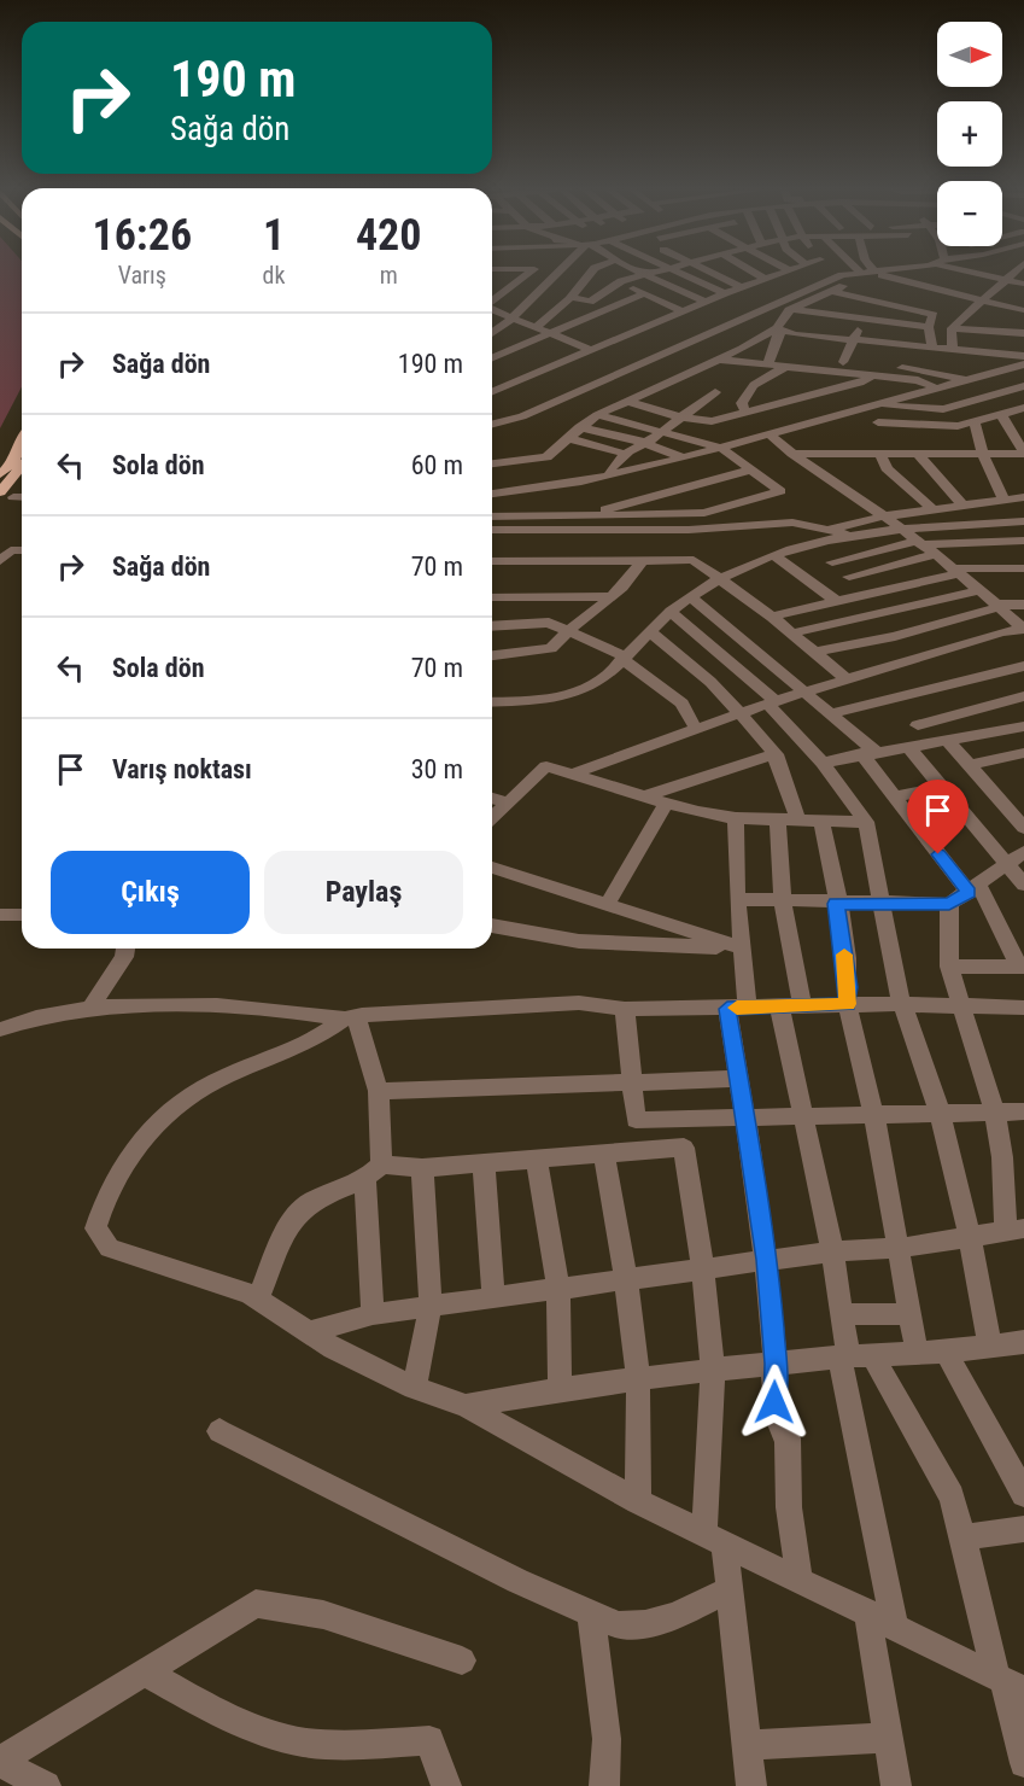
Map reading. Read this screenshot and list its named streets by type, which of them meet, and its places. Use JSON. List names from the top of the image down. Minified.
{"north":"right","page":{"map_buttons":["+","−"],"turn":["190 m","Sağa dön"],"eta":["16:26","Varış","1","dk","420","m"],"list":[{"name":"Sağa dön","value":"190 m"},{"name":"Sola dön","value":"60 m"},{"name":"Sağa dön","value":"70 m"},{"name":"Sola dön","value":"70 m"},{"name":"Varış noktası","value":"30 m"}],"buttons":["Çıkış","Paylaş"]}}
